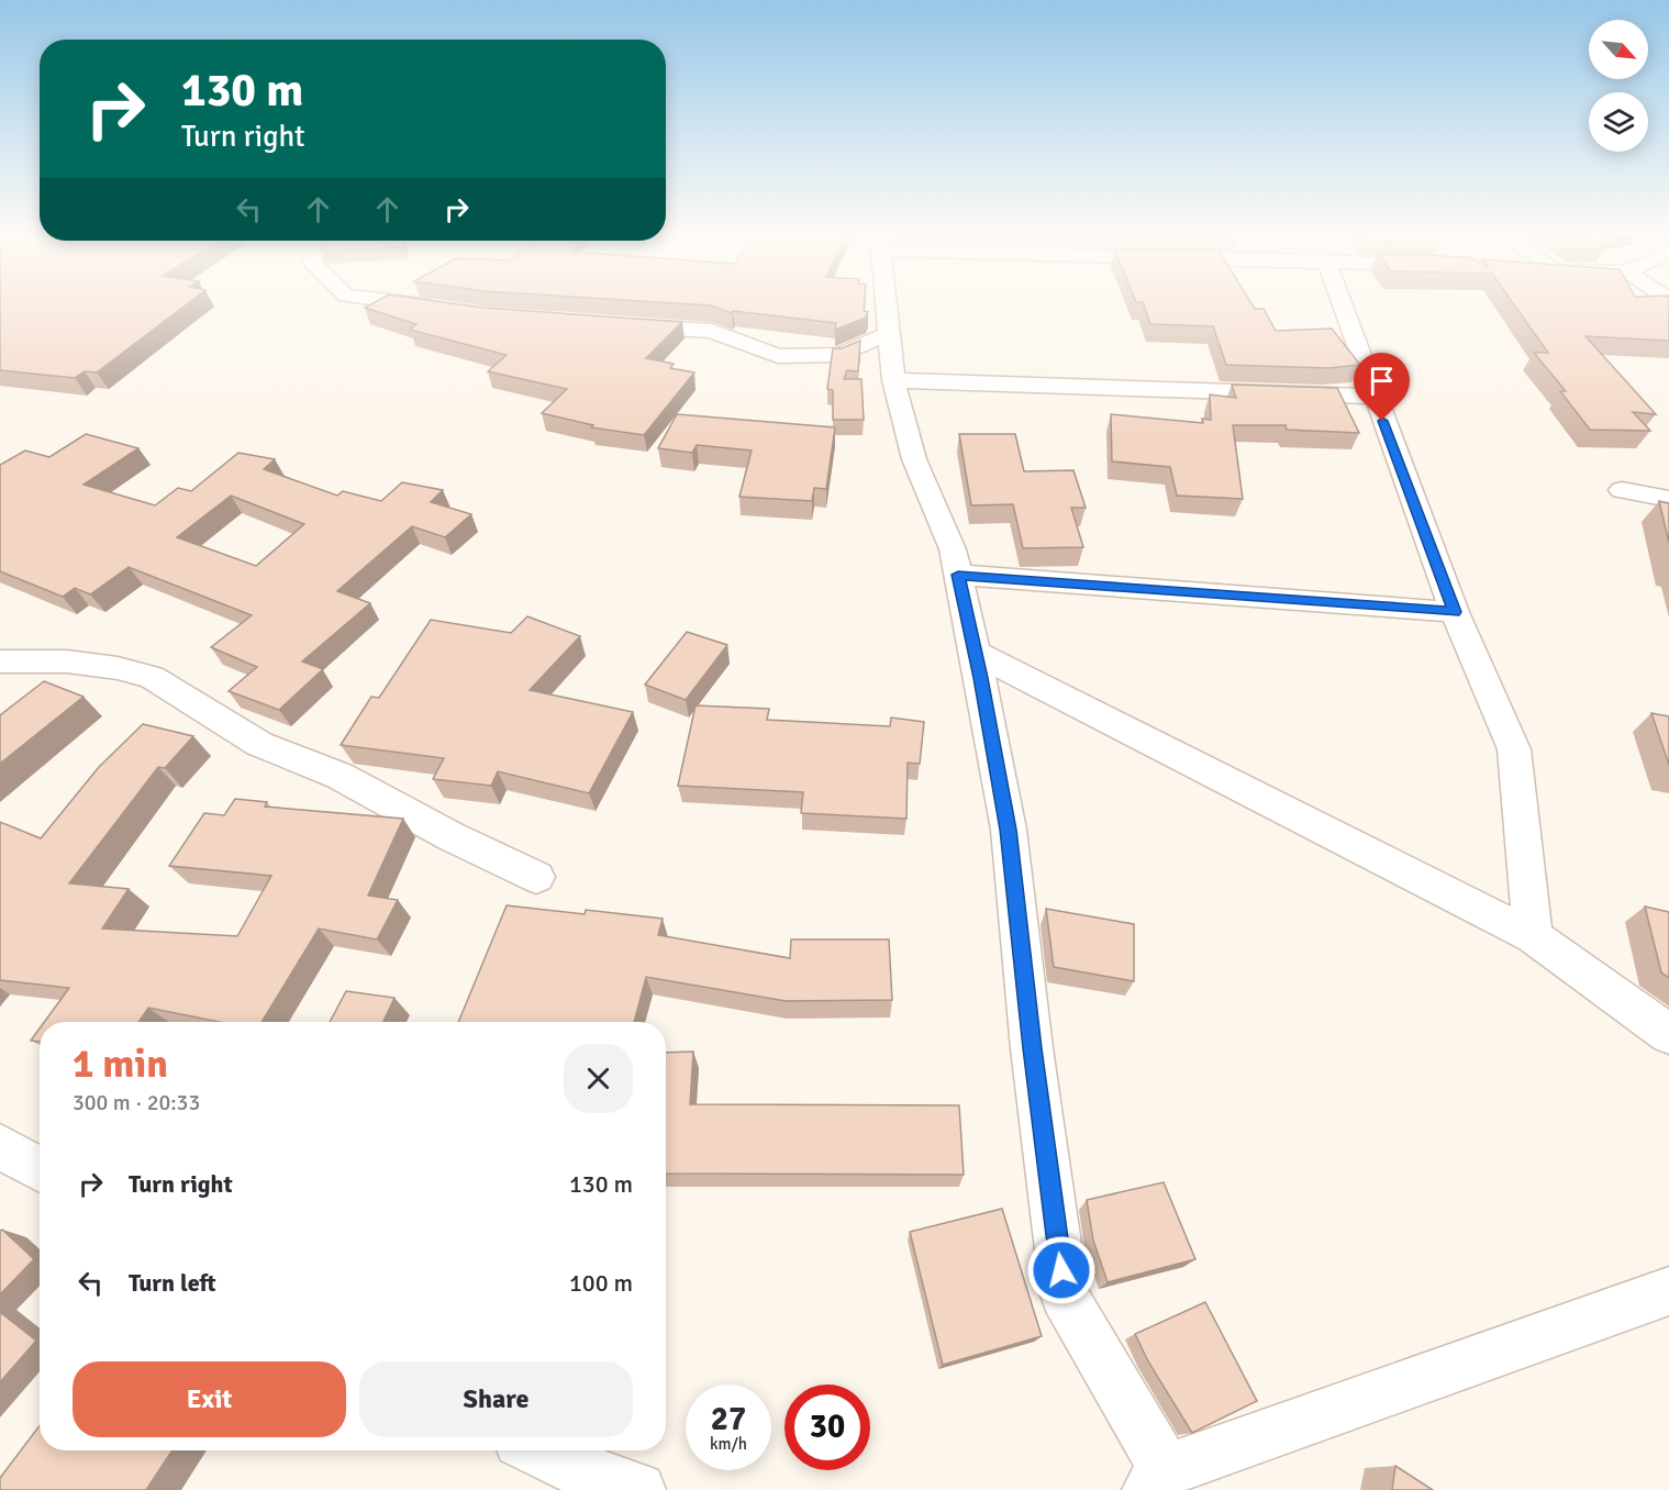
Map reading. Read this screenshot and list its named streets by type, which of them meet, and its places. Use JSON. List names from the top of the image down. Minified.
{"north":"bottom right","page":{"turn":["130 m","Turn right"],"heading":["1 min","300 m · 20:33"],"list":[{"name":"Turn right","value":"130 m"},{"name":"Turn left","value":"100 m"}],"buttons":["Exit","Share"],"speed":"27 km/h","limit":"30"}}
